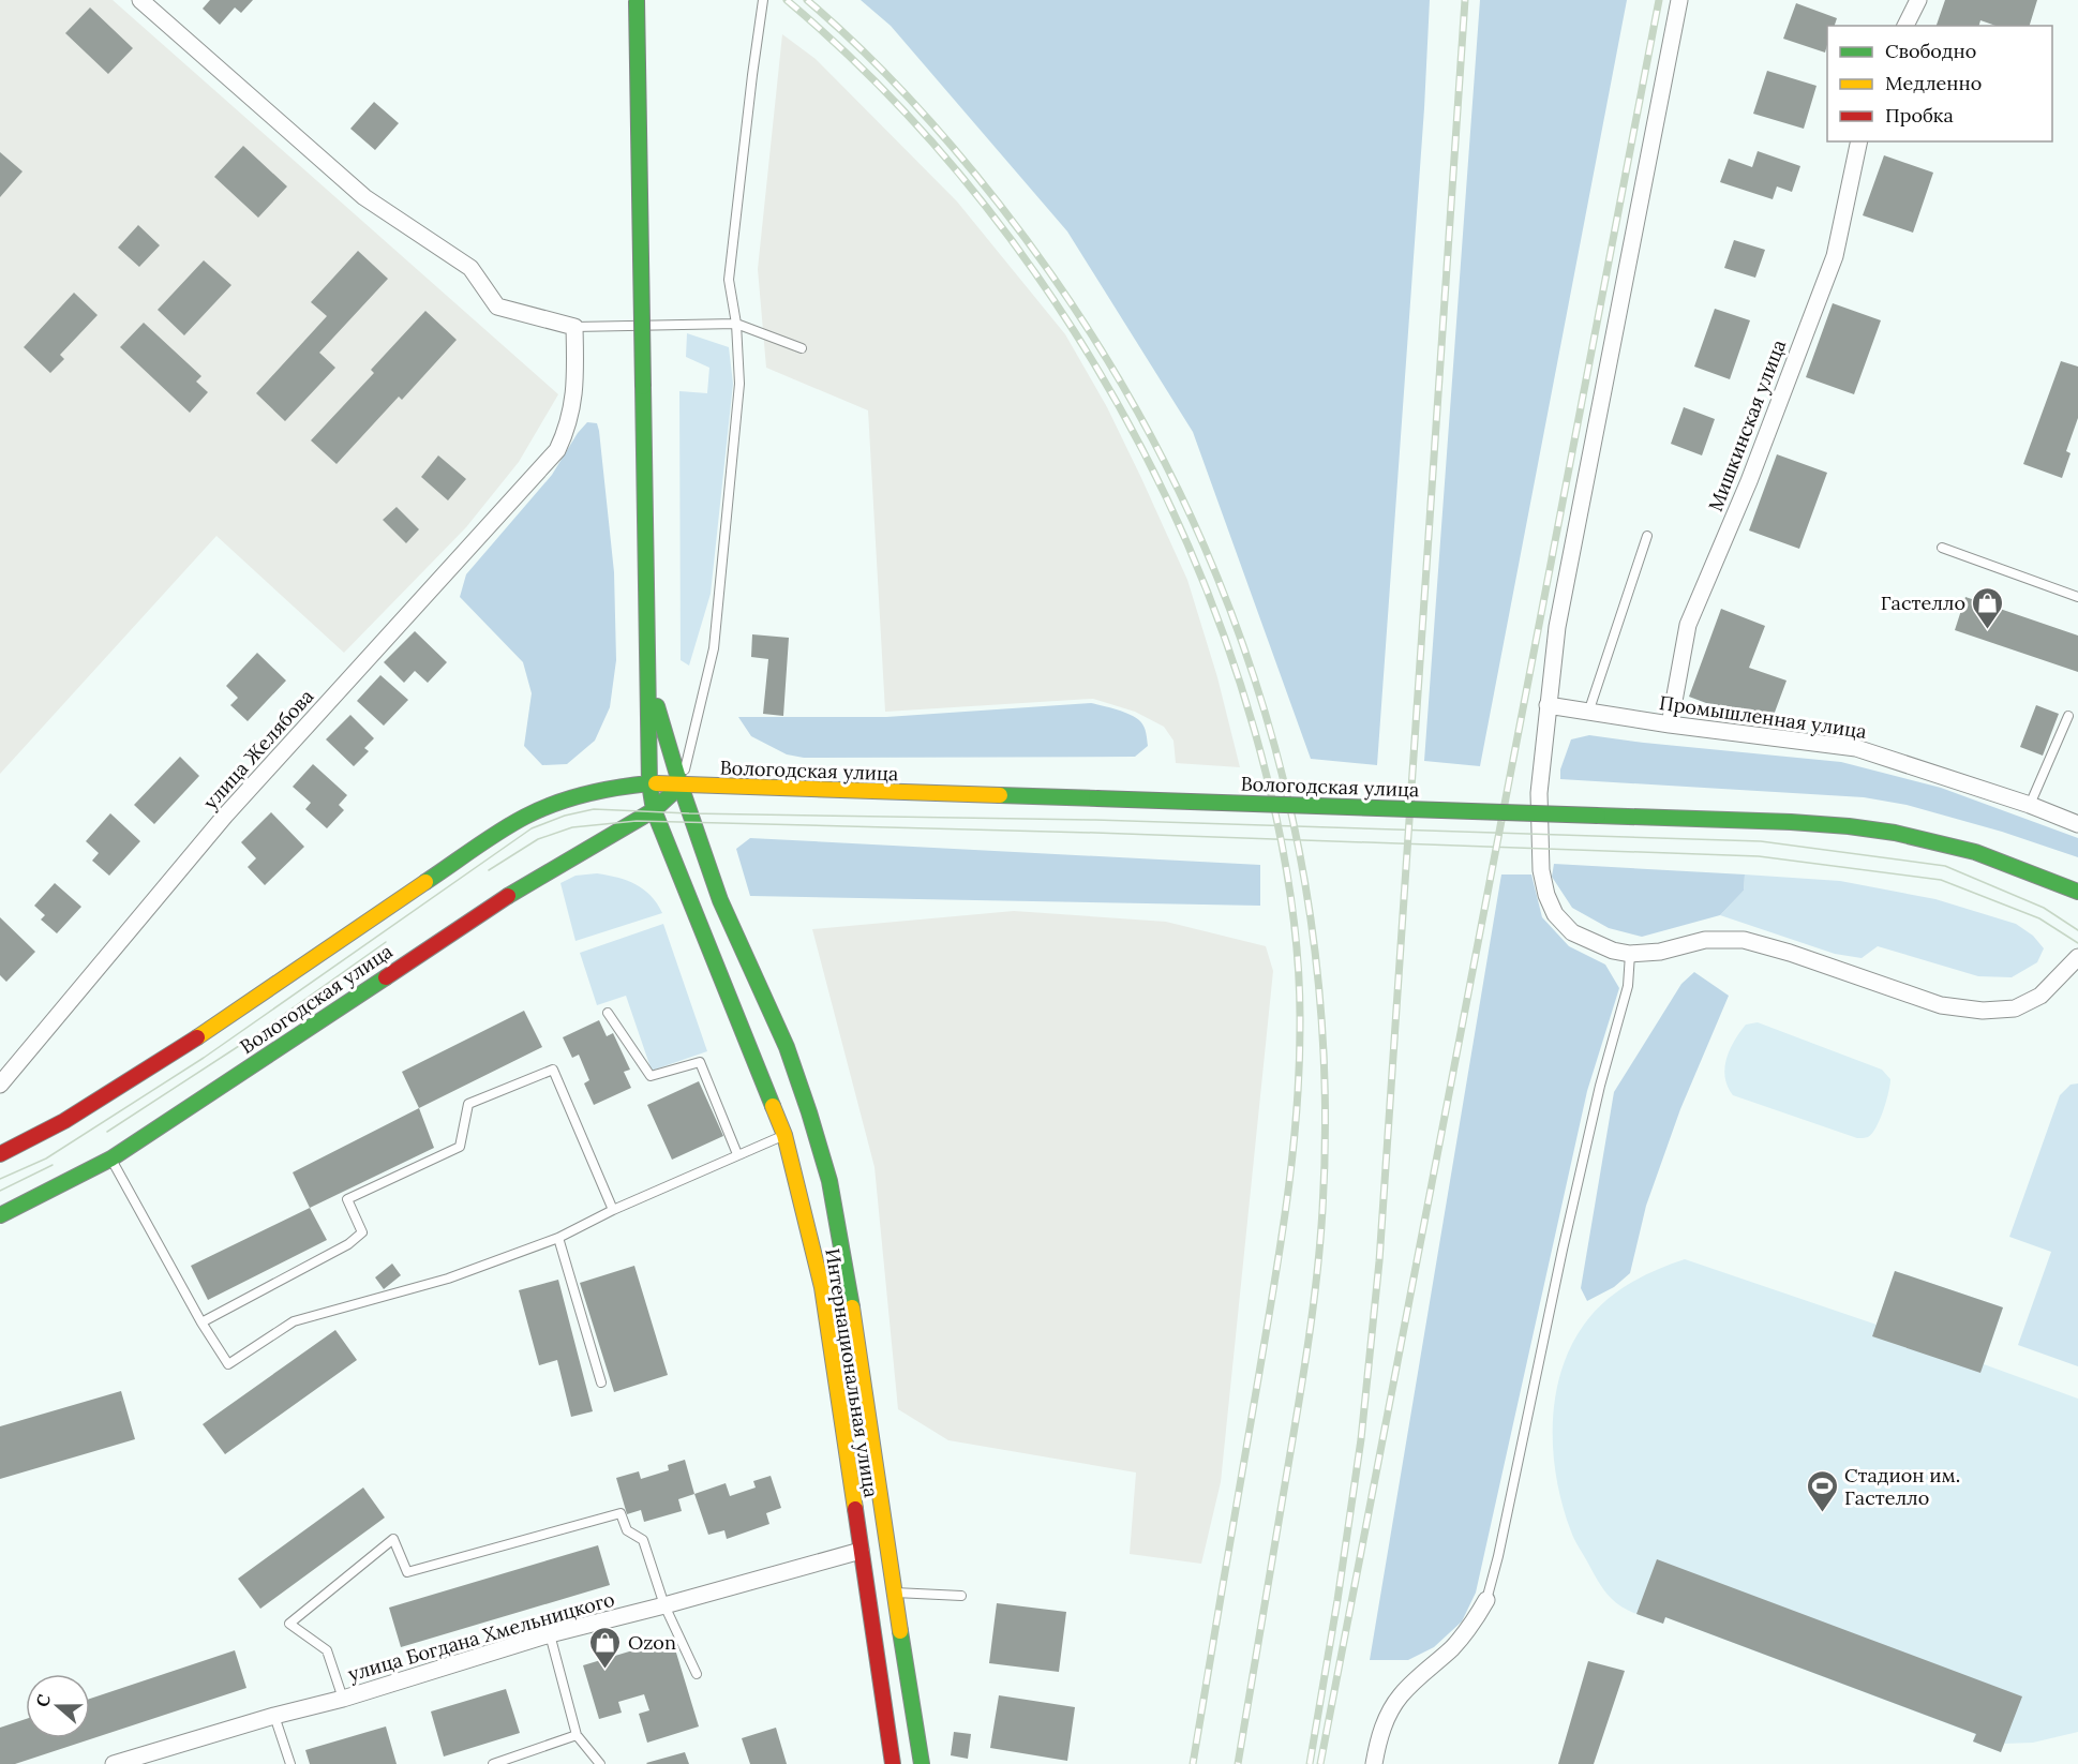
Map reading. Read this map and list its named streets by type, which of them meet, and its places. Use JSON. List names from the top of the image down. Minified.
{"streets":{"main road":["Вологодская улица","Интернациональная улица"],"street":["Мишкинская улица","Промышленная улица","улица Желябова","улица Богдана Хмельницкого"]},"crossings":[["Мишкинская улица","Промышленная улица"],["Вологодская улица","Интернациональная улица"],["Интернациональная улица","улица Богдана Хмельницкого"]],"places":{"shop":["Гастелло","Ozon"],"sports":["Стадион им. Гастелло"]},"legend":["Свободно","Медленно","Пробка"],"north":"left"}
